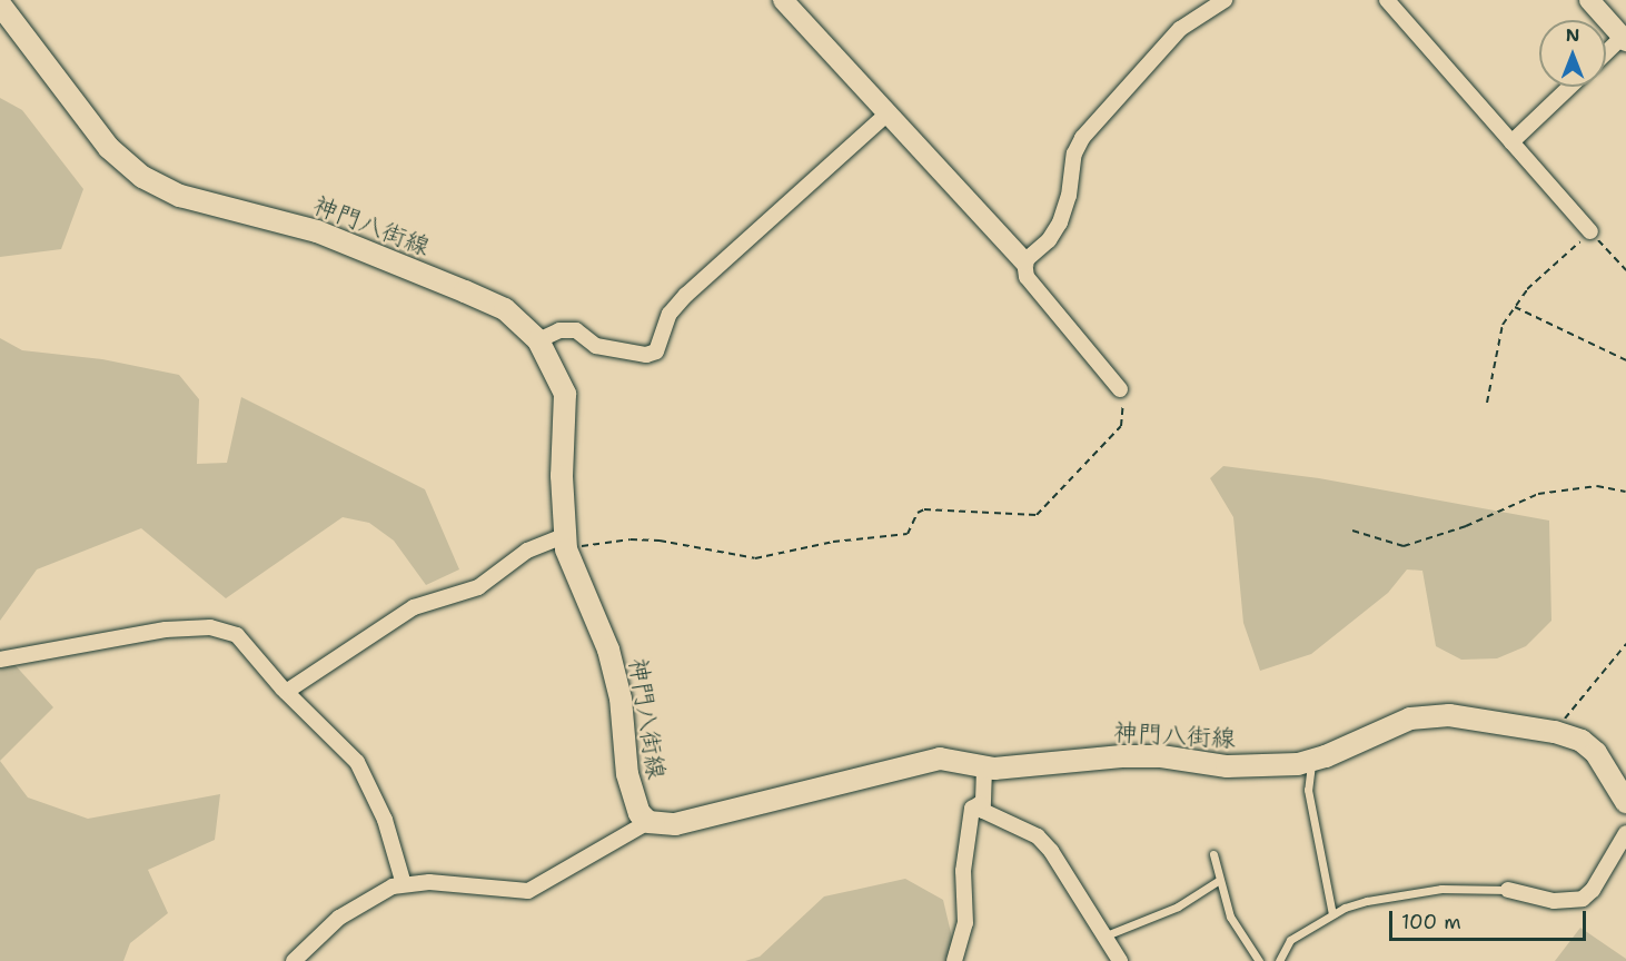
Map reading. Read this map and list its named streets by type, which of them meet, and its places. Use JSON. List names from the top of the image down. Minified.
{"streets":{"main road":["神門八街線"]},"scale_bar":"100 m","north":"top"}
